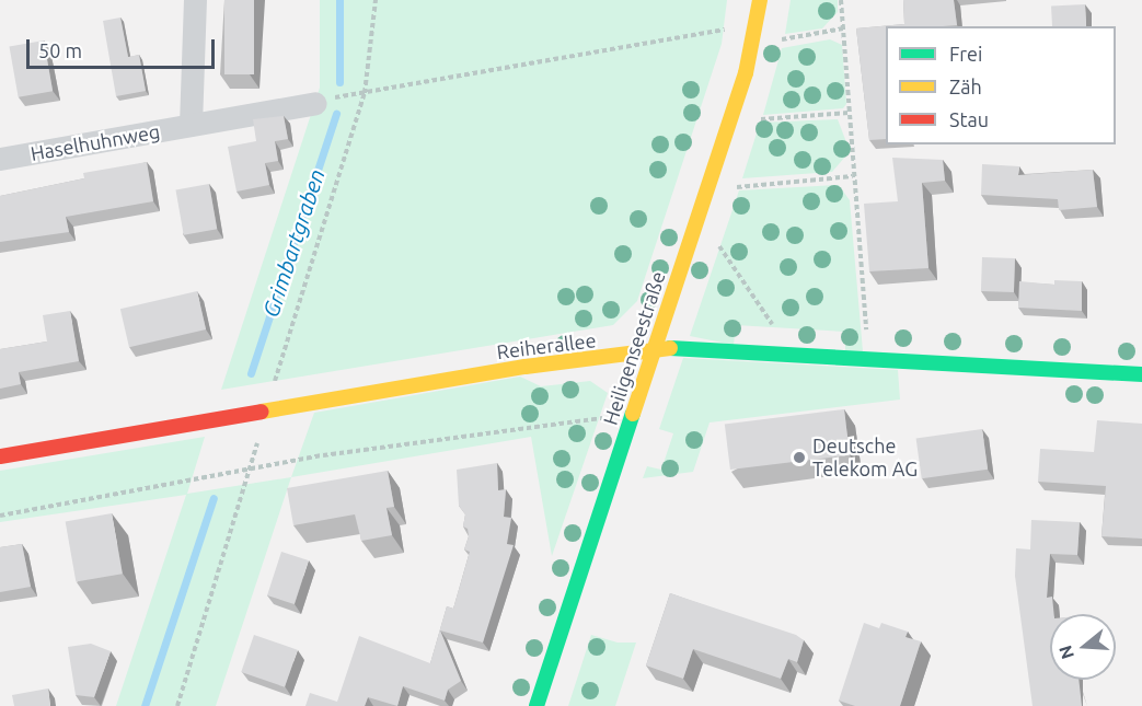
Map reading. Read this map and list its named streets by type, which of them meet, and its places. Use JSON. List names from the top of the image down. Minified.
{"streets":{"street":["Haselhuhnweg","Reiherallee","Heiligenseestraße"]},"crossings":[["Reiherallee","Heiligenseestraße"]],"water":["Grimbartgraben"],"places":["Deutsche Telekom AG"],"legend":["Frei","Zäh","Stau"],"scale_bar":"50 m","north":"left"}
